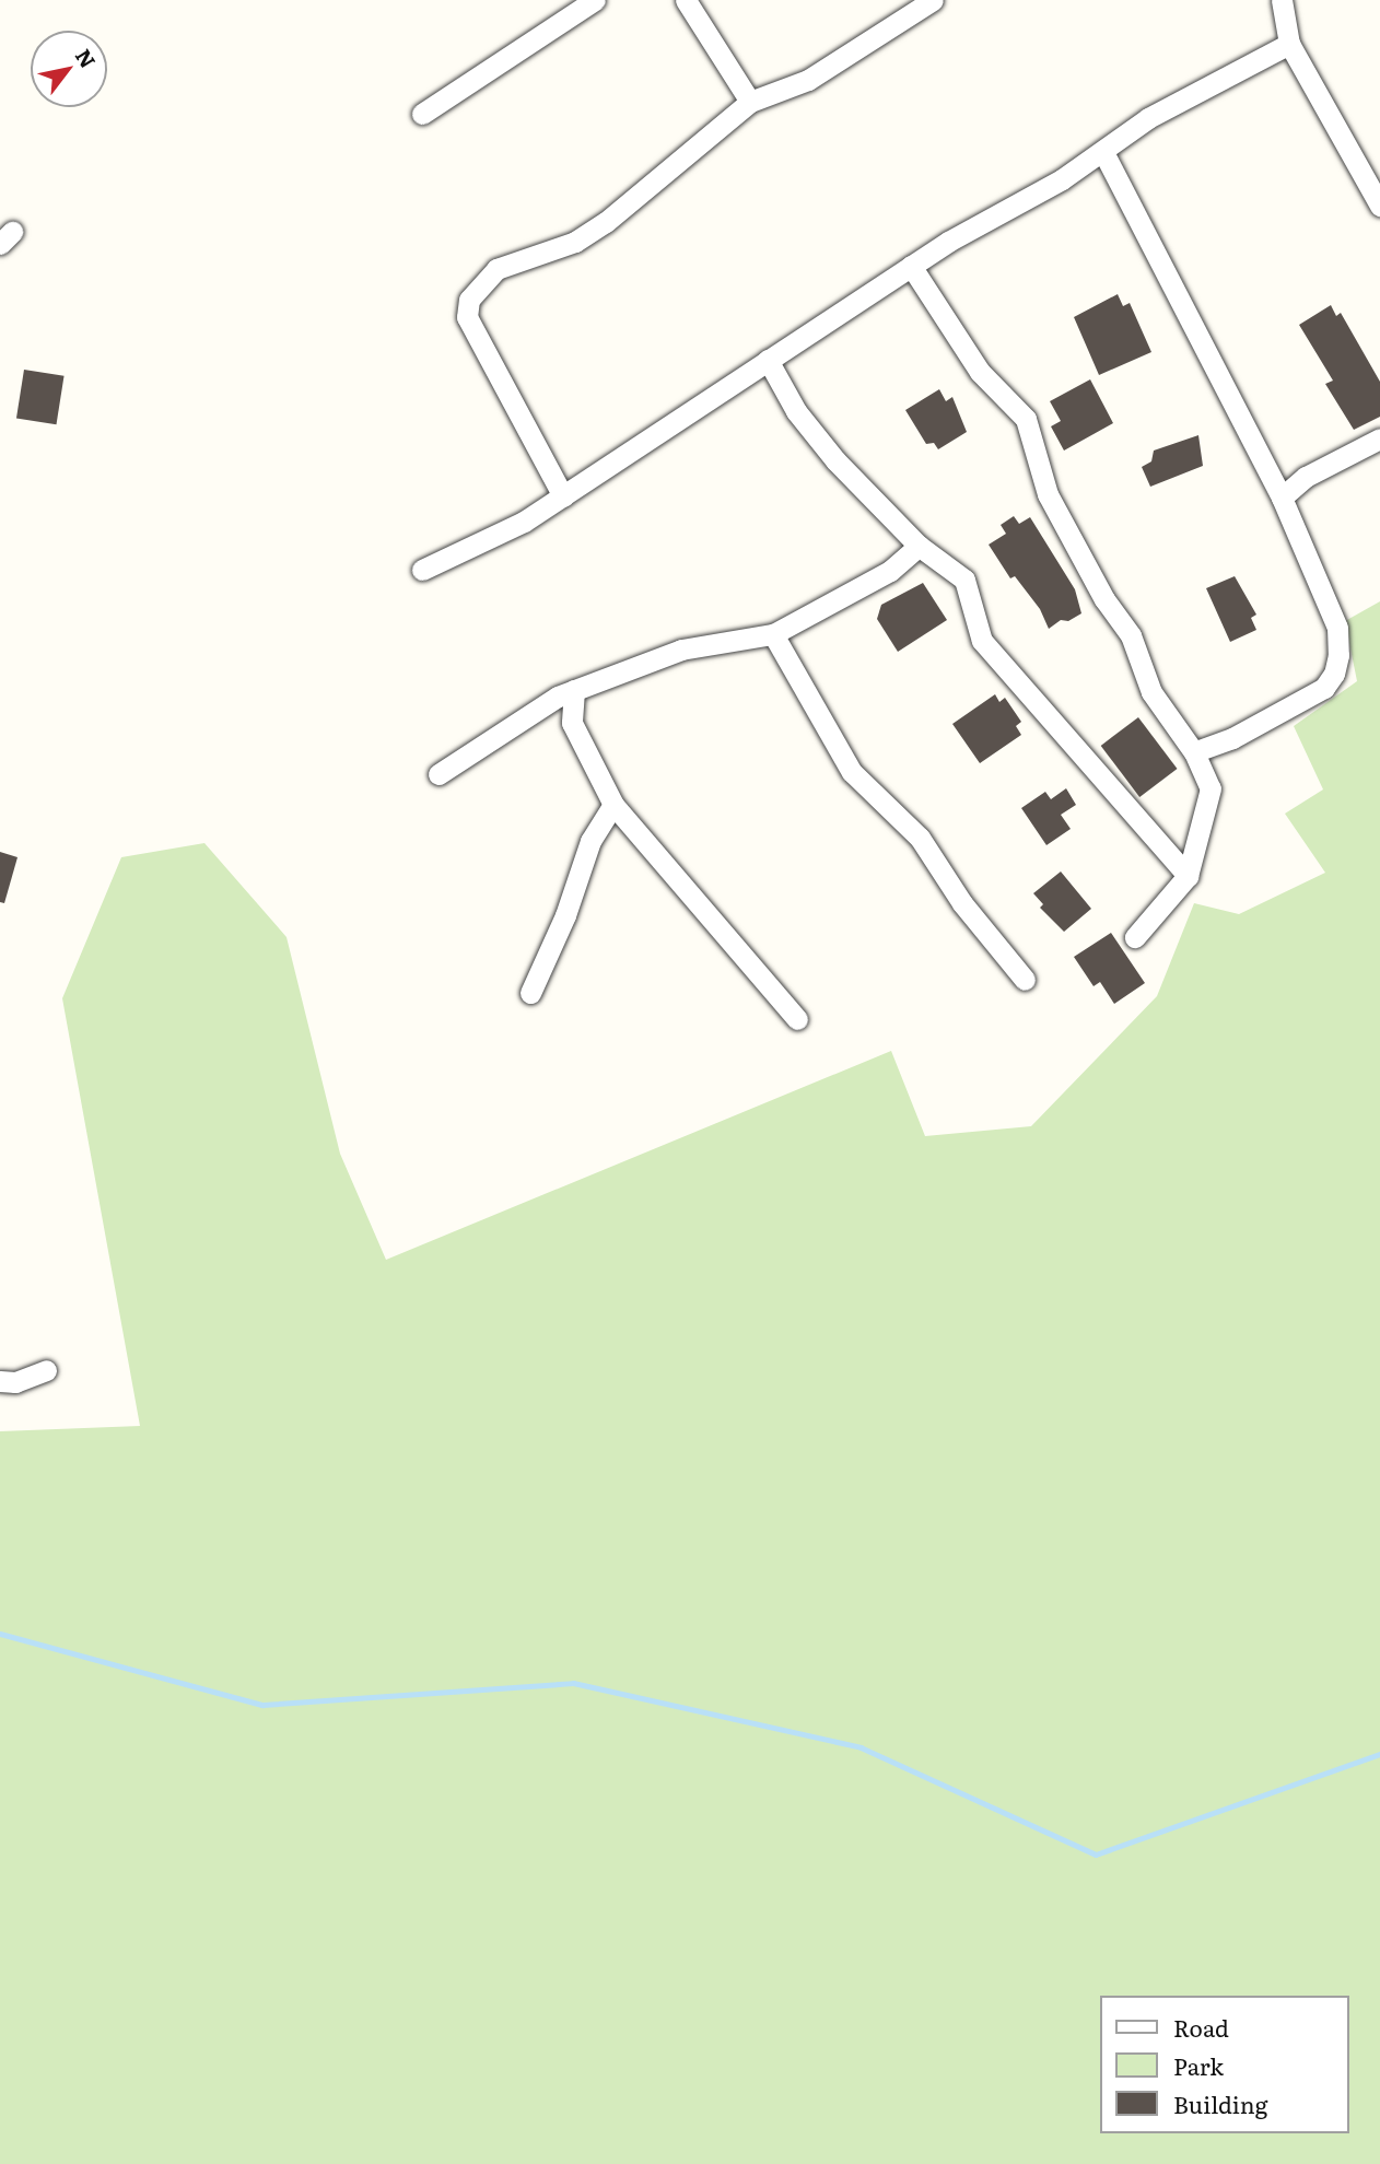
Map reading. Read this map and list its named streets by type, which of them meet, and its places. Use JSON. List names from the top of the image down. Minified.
{"legend":["Road","Park","Building"],"north":"top right"}
